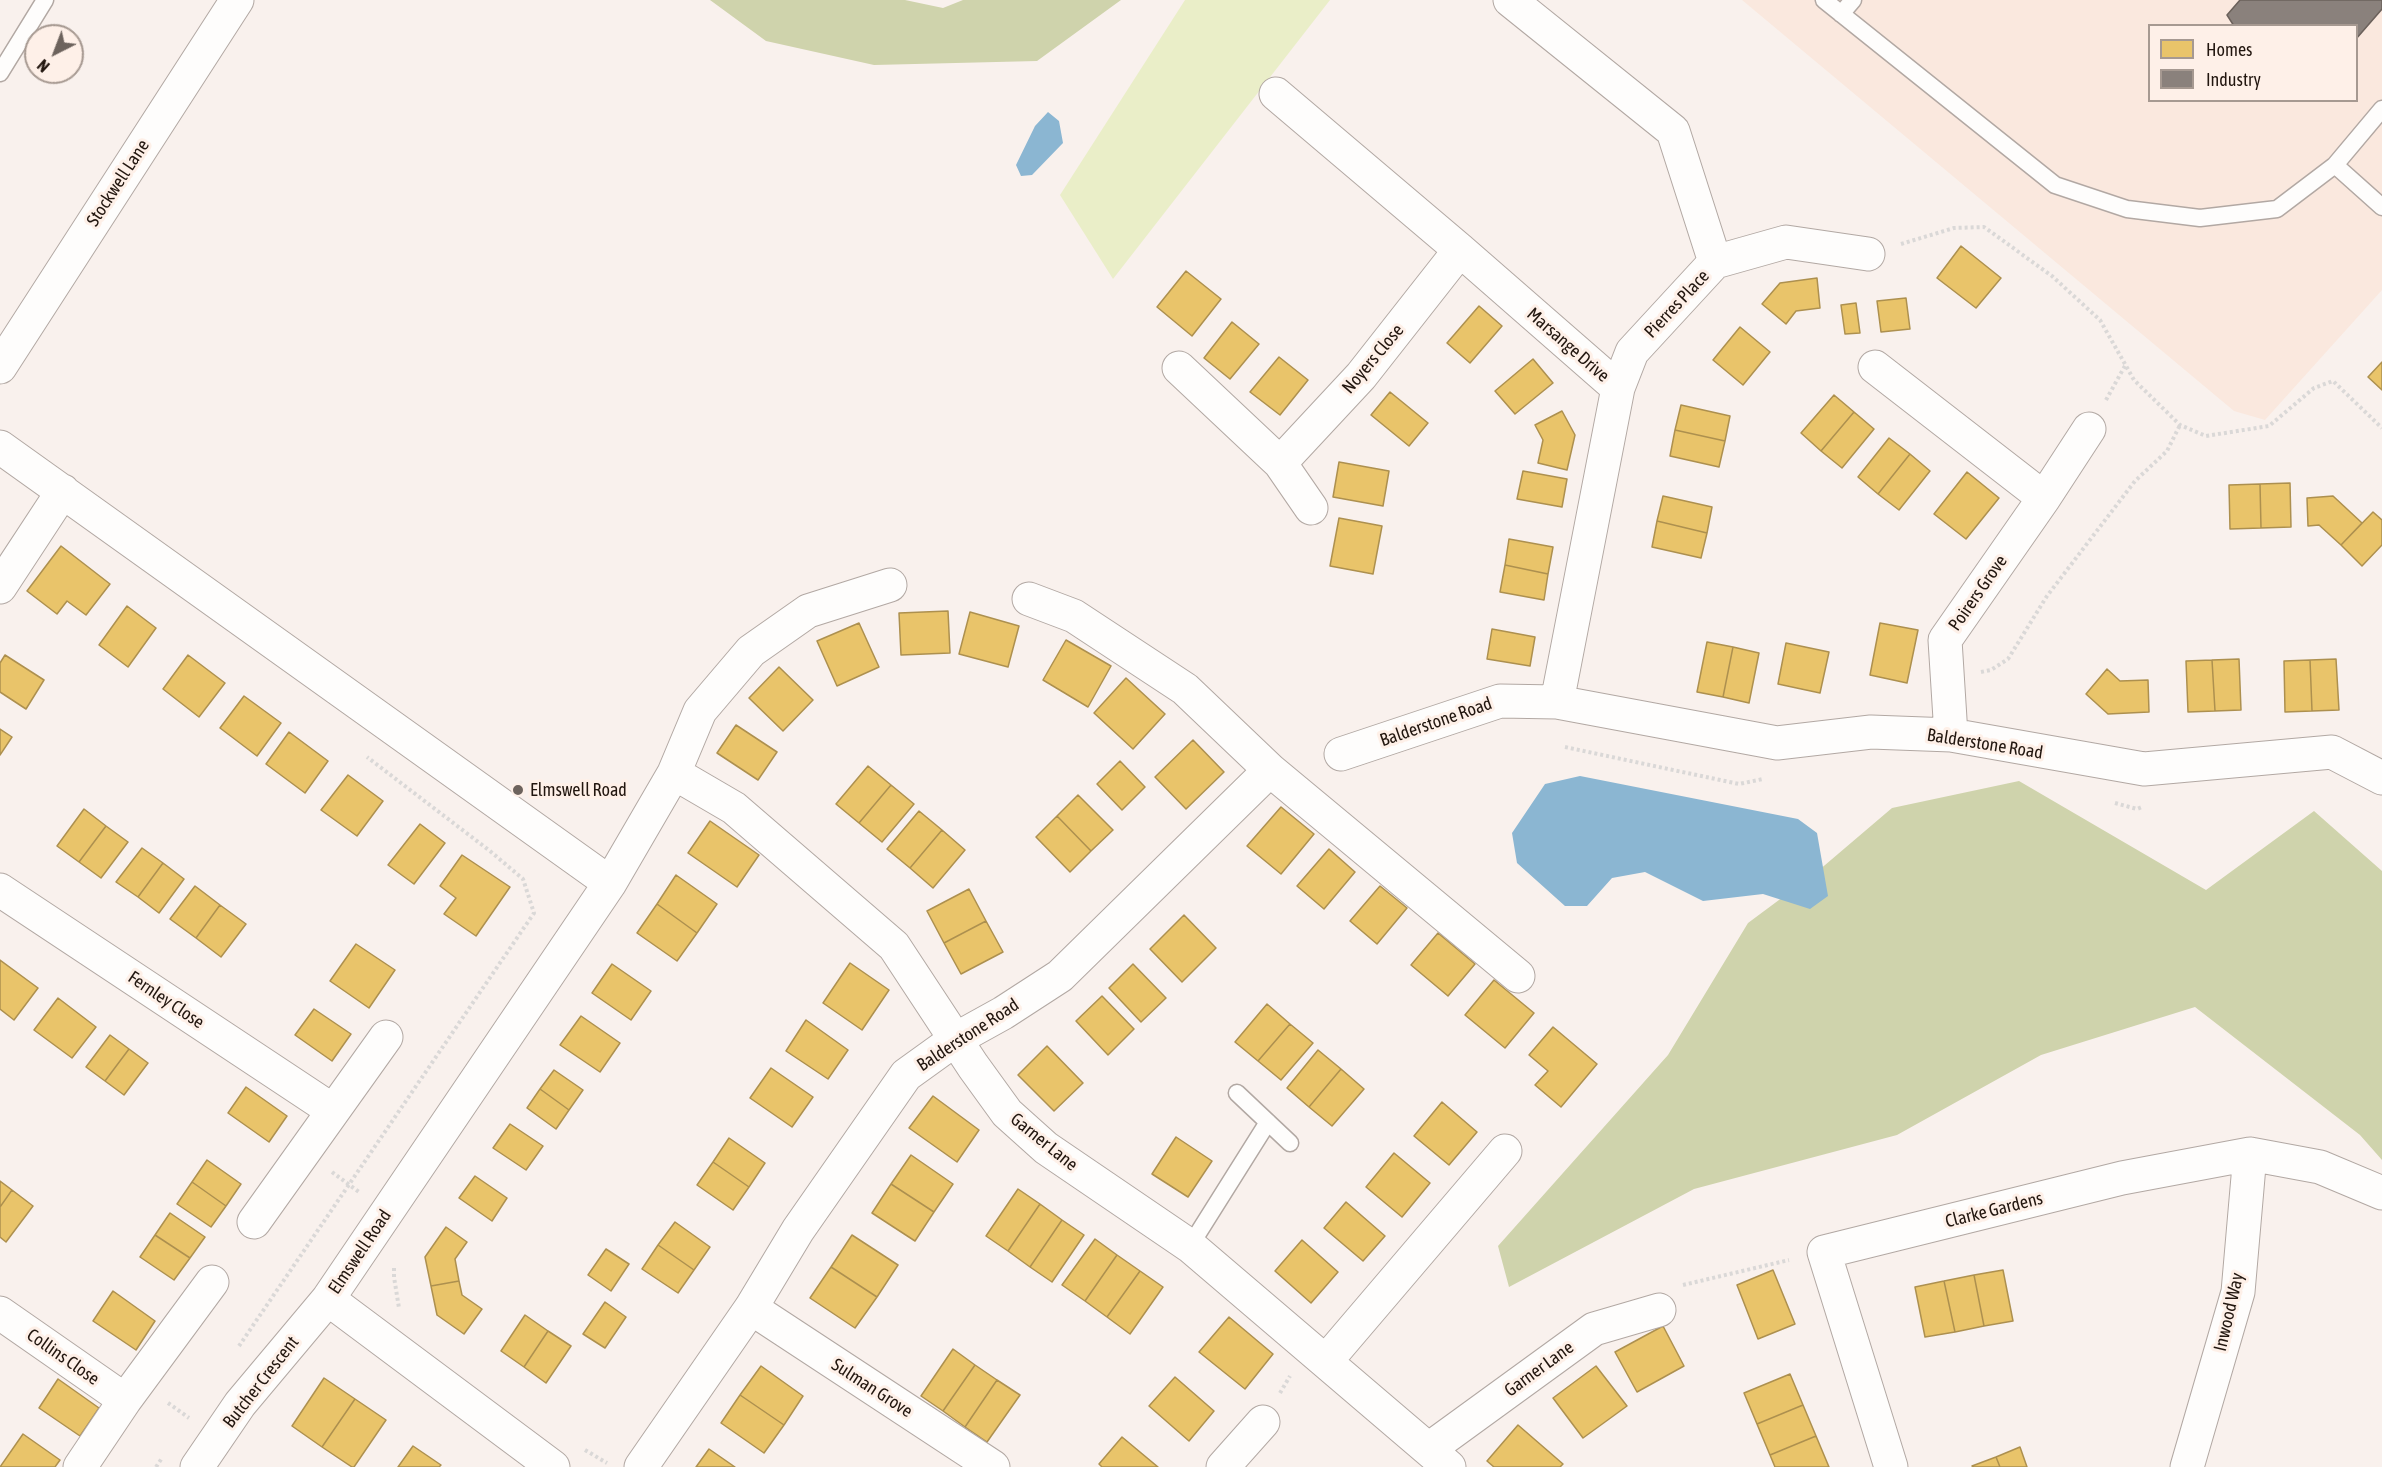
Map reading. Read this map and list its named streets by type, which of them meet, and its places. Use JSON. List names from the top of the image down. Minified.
{"streets":{"street":["Stockwell Lane","Pierres Place","Marsange Drive","Noyers Close","Poirers Grove","Balderstone Road","Fernley Close","Garner Lane","Clarke Gardens","Elmswell Road","Inwood Way","Collins Close","Butcher Crescent","Sulman Grove"]},"crossings":[["Pierres Place","Marsange Drive"],["Marsange Drive","Noyers Close"],["Marsange Drive","Balderstone Road"],["Poirers Grove","Balderstone Road"],["Balderstone Road","Garner Lane"],["Balderstone Road","Sulman Grove"],["Garner Lane","Elmswell Road"],["Clarke Gardens","Inwood Way"],["Elmswell Road","Butcher Crescent"]],"places":["Elmswell Road"],"legend":["Homes","Industry"],"north":"bottom left"}
